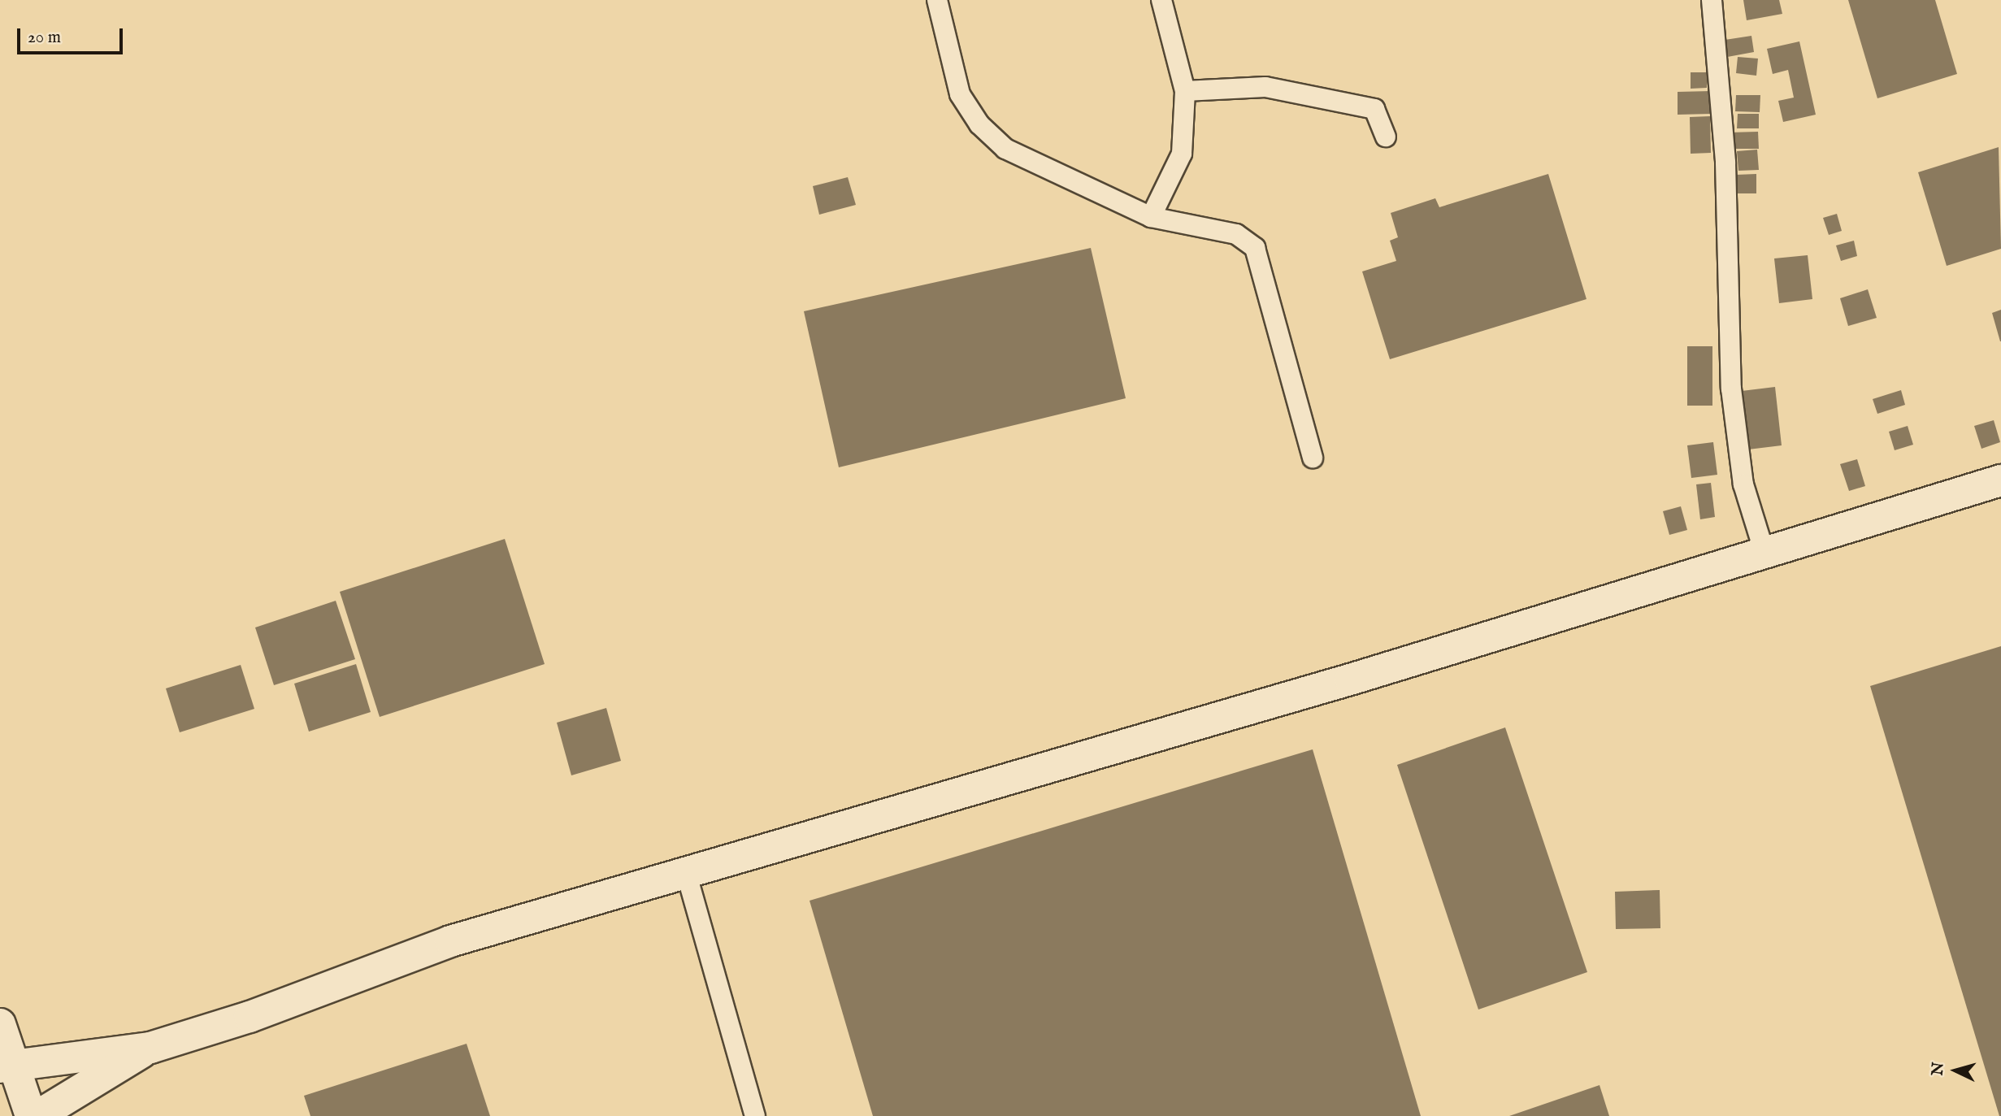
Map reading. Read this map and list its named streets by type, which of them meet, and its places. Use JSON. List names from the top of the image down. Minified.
{"scale_bar":"20 m","north":"left"}
